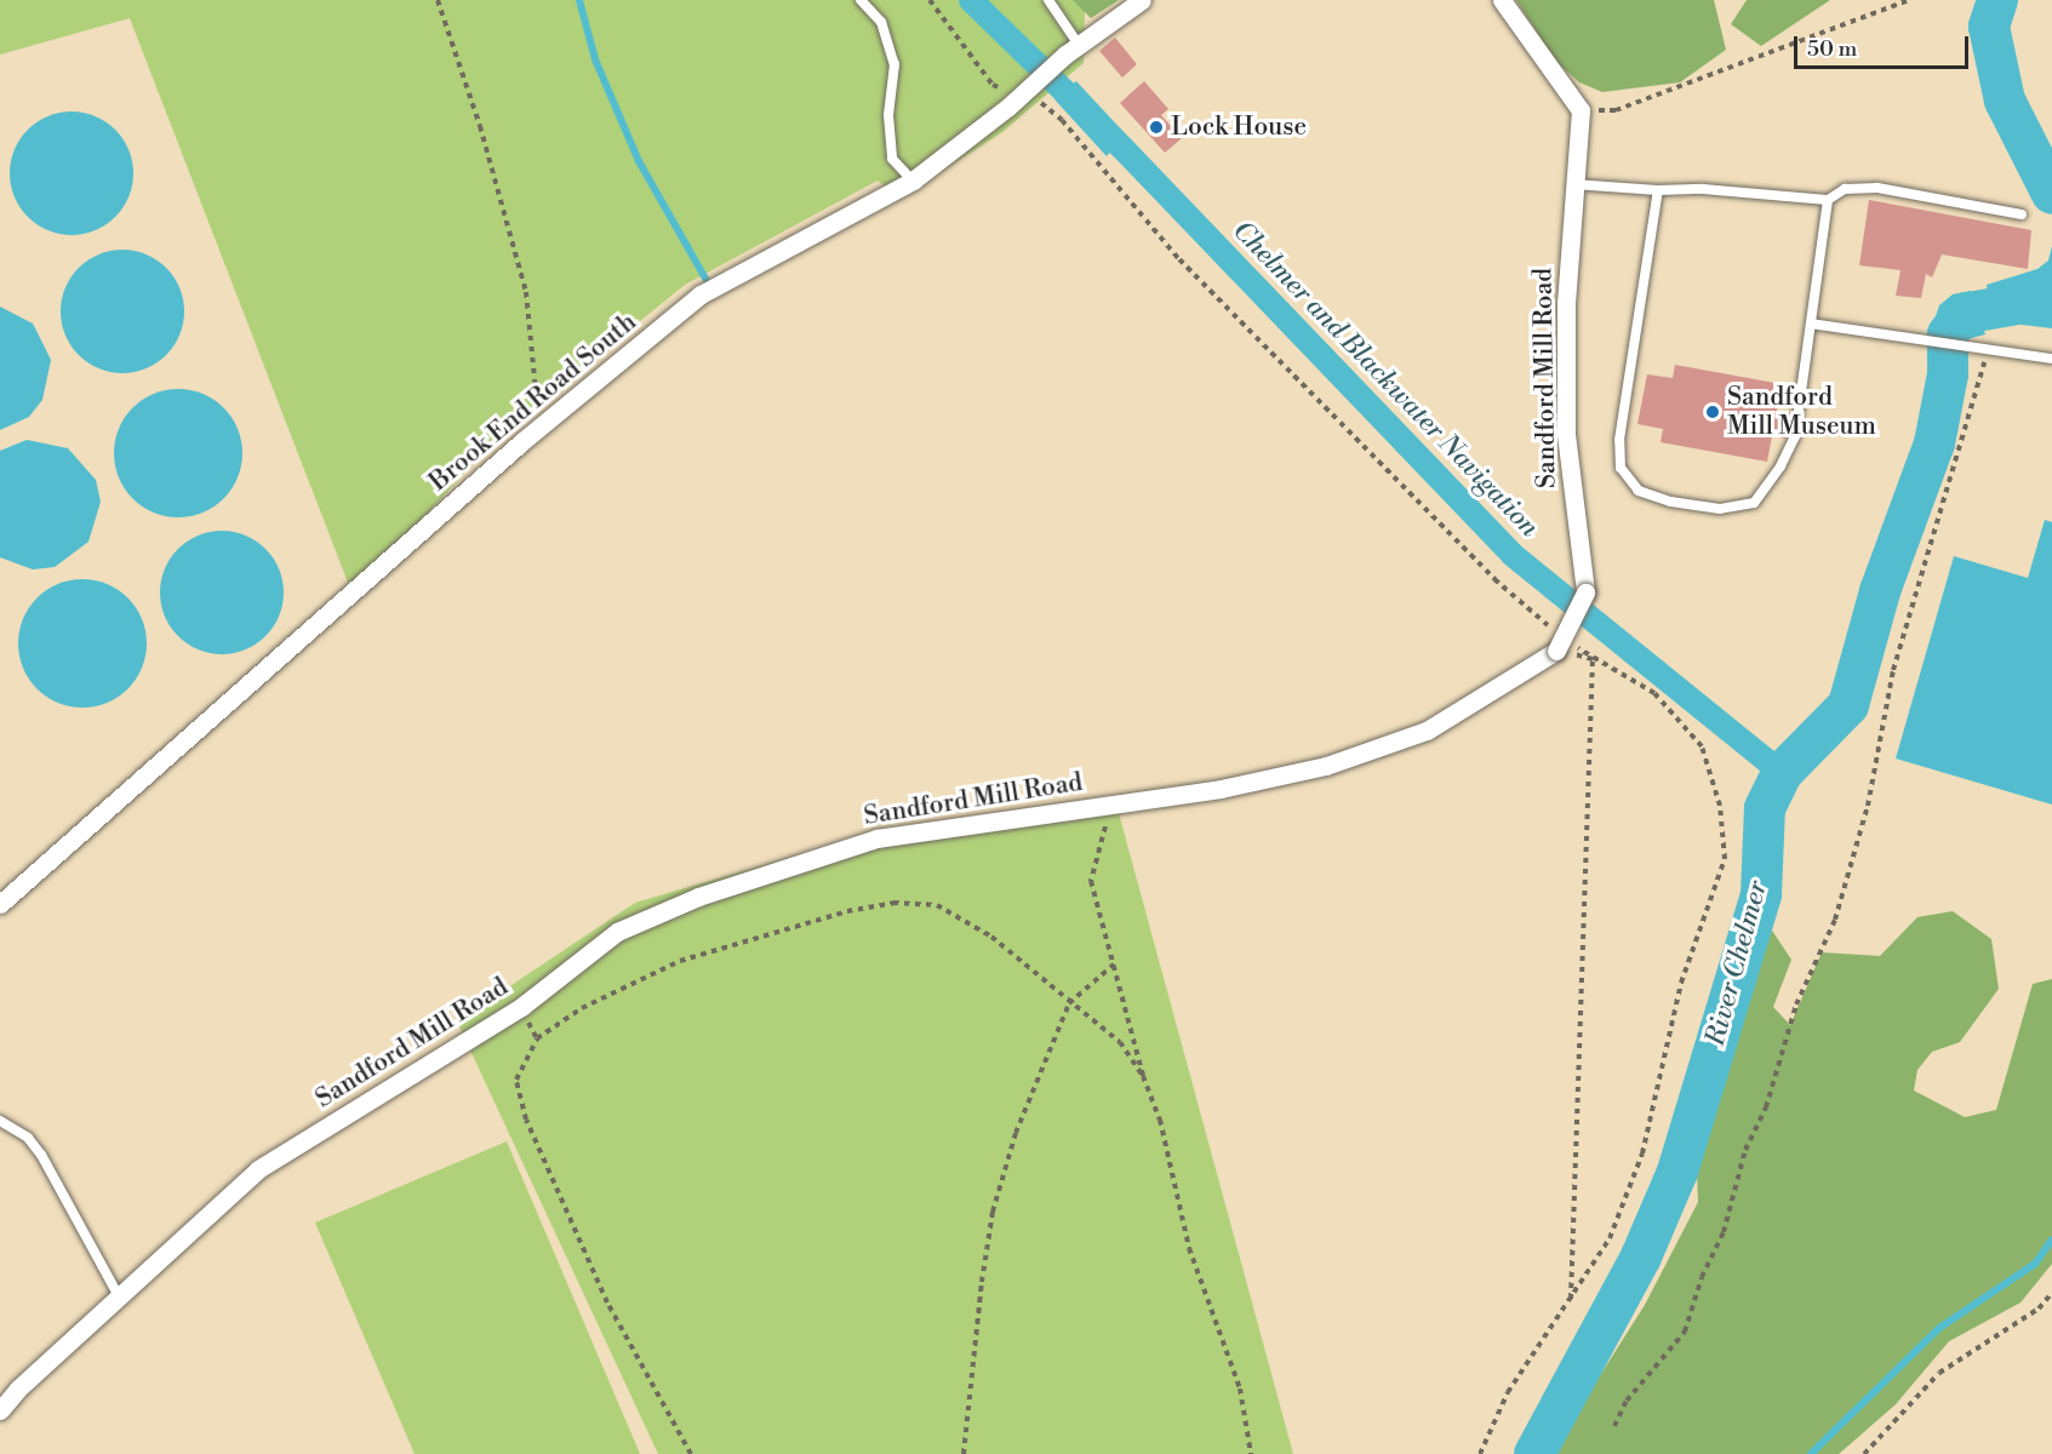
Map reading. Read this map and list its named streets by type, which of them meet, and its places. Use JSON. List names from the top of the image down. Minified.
{"streets":{"street":["Sandford Mill Road","Brook End Road South"]},"water":["Chelmer and Blackwater Navigation","River Chelmer"],"places":["Lock House","Sandford Mill Museum"],"scale_bar":"50 m"}
